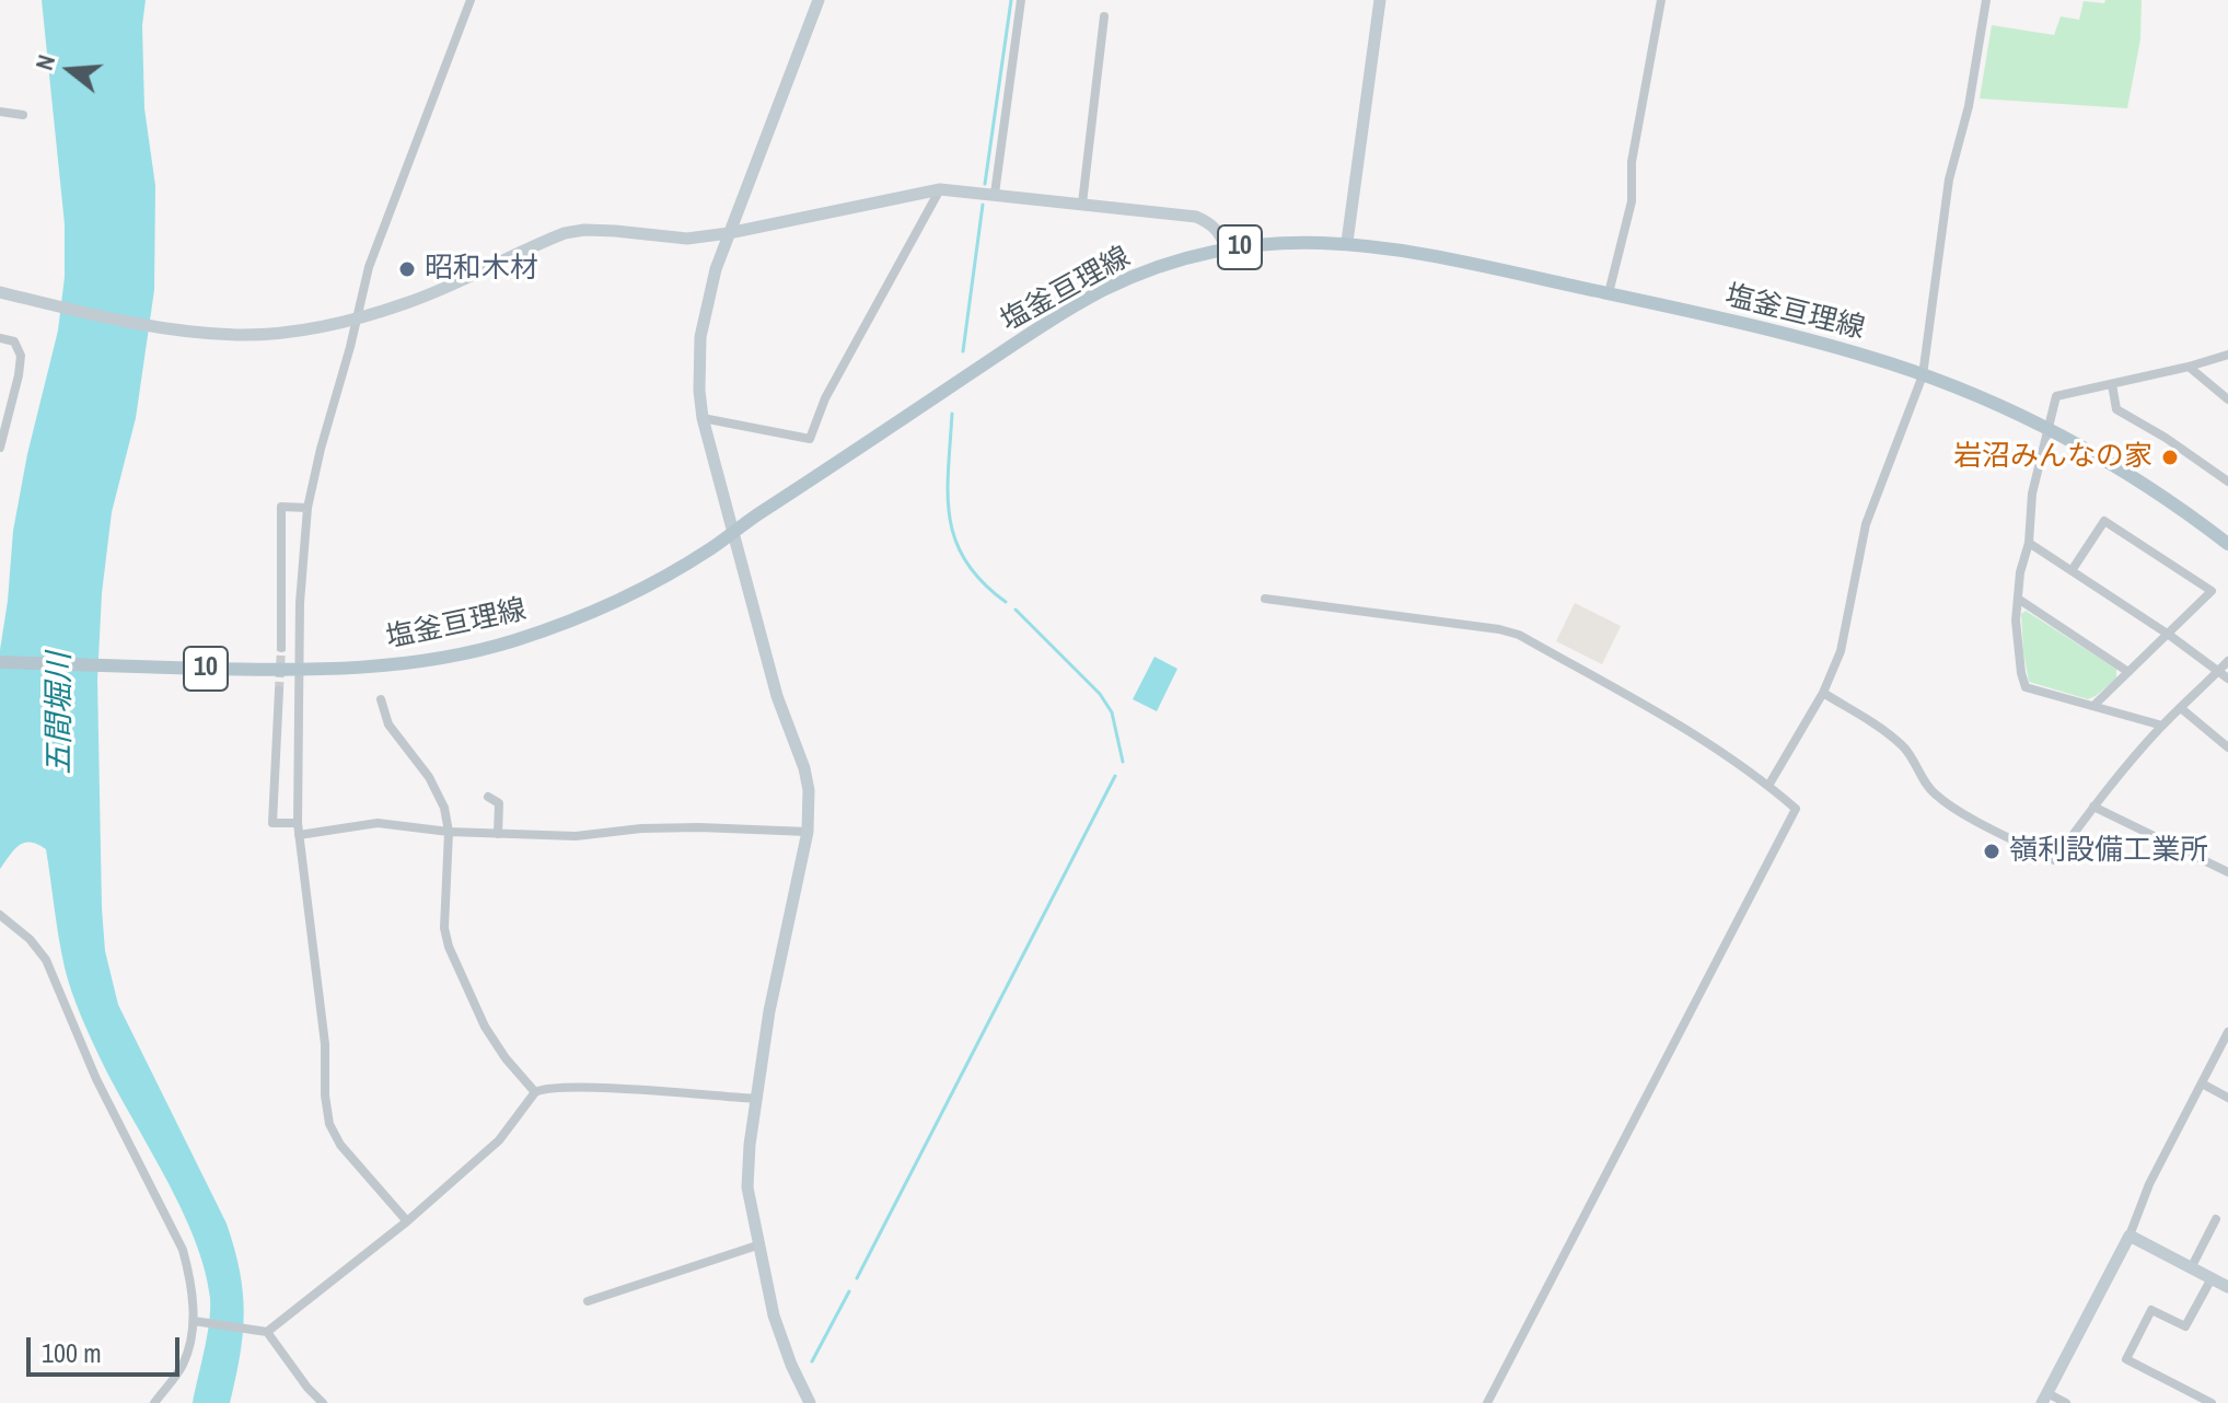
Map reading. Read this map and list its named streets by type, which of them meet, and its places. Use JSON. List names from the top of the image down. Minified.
{"streets":{"main road":["10","塩釜亘理線"]},"water":["五間堀川"],"places":["昭和木材","岩沼みんなの家","嶺利設備工業所"],"scale_bar":"100 m","north":"left"}
